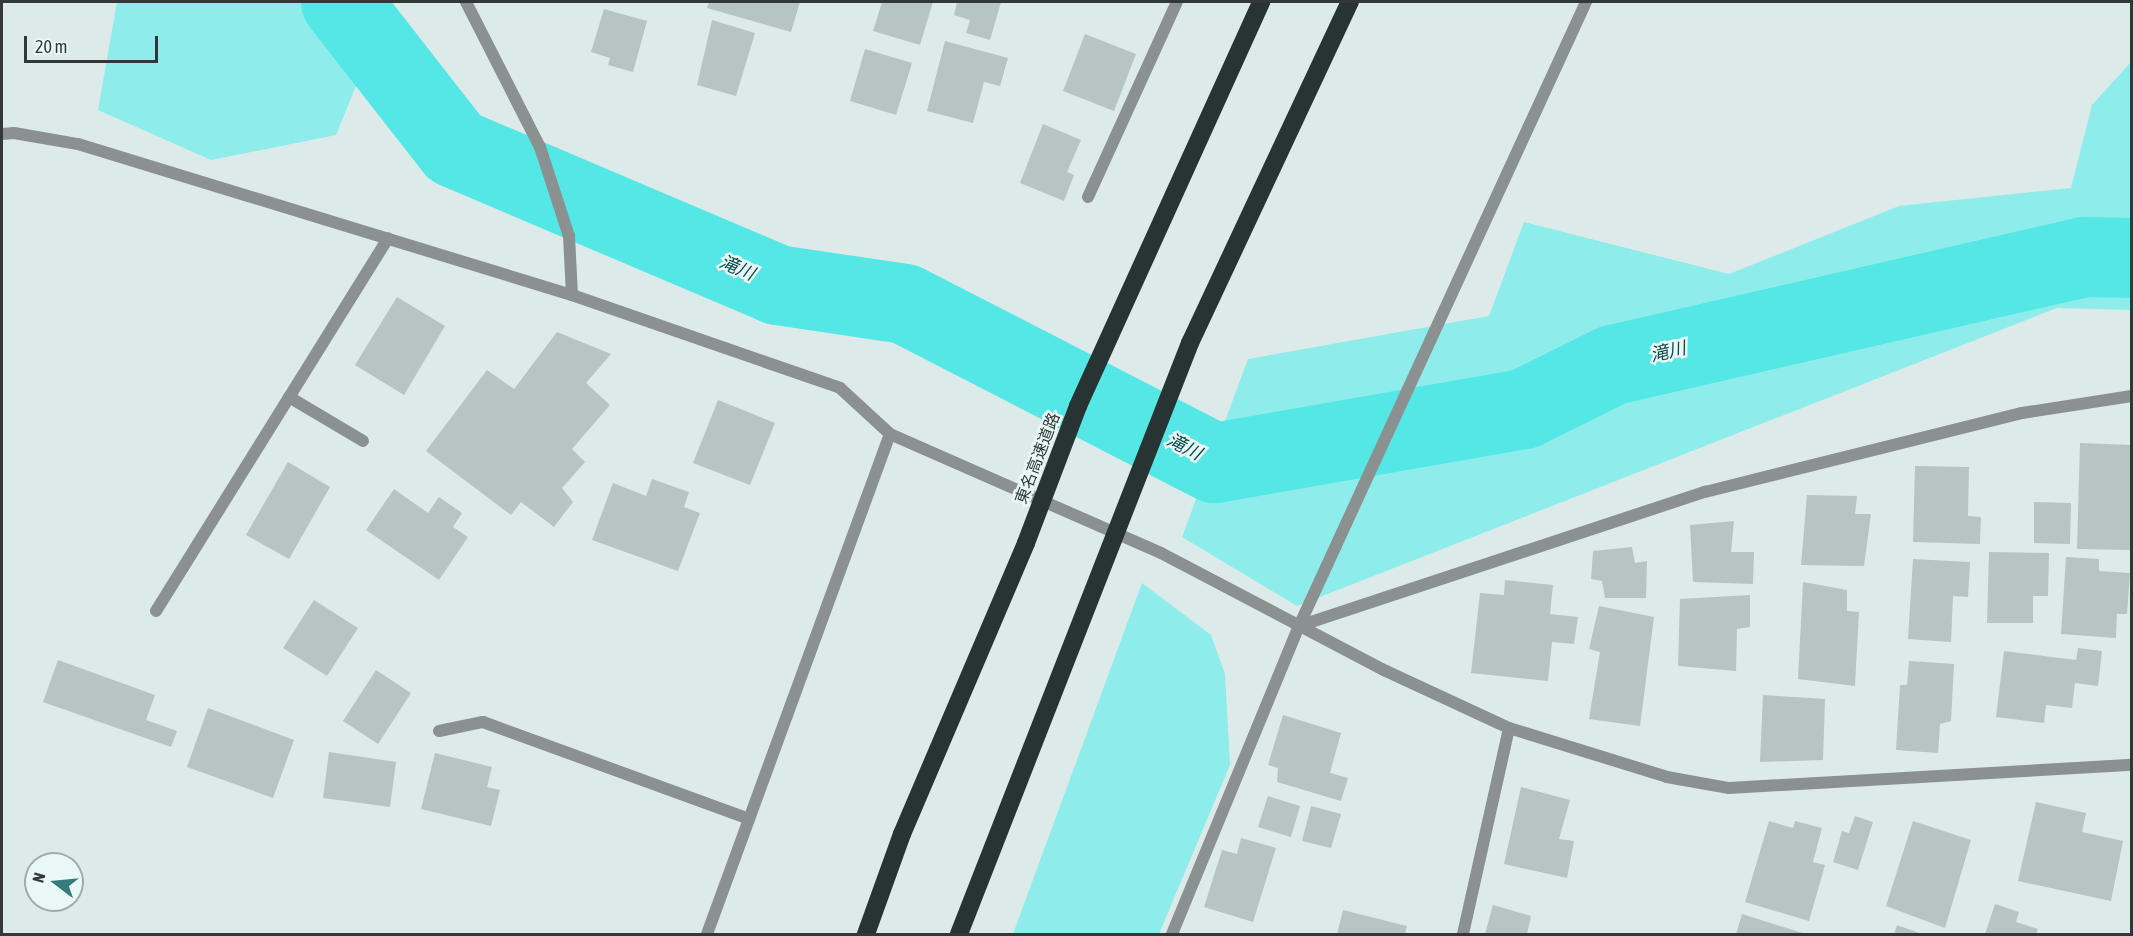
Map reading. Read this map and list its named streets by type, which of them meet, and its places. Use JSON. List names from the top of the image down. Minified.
{"streets":{"highway":["東名高速道路"]},"water":["滝川"],"scale_bar":"20 m","north":"left"}
